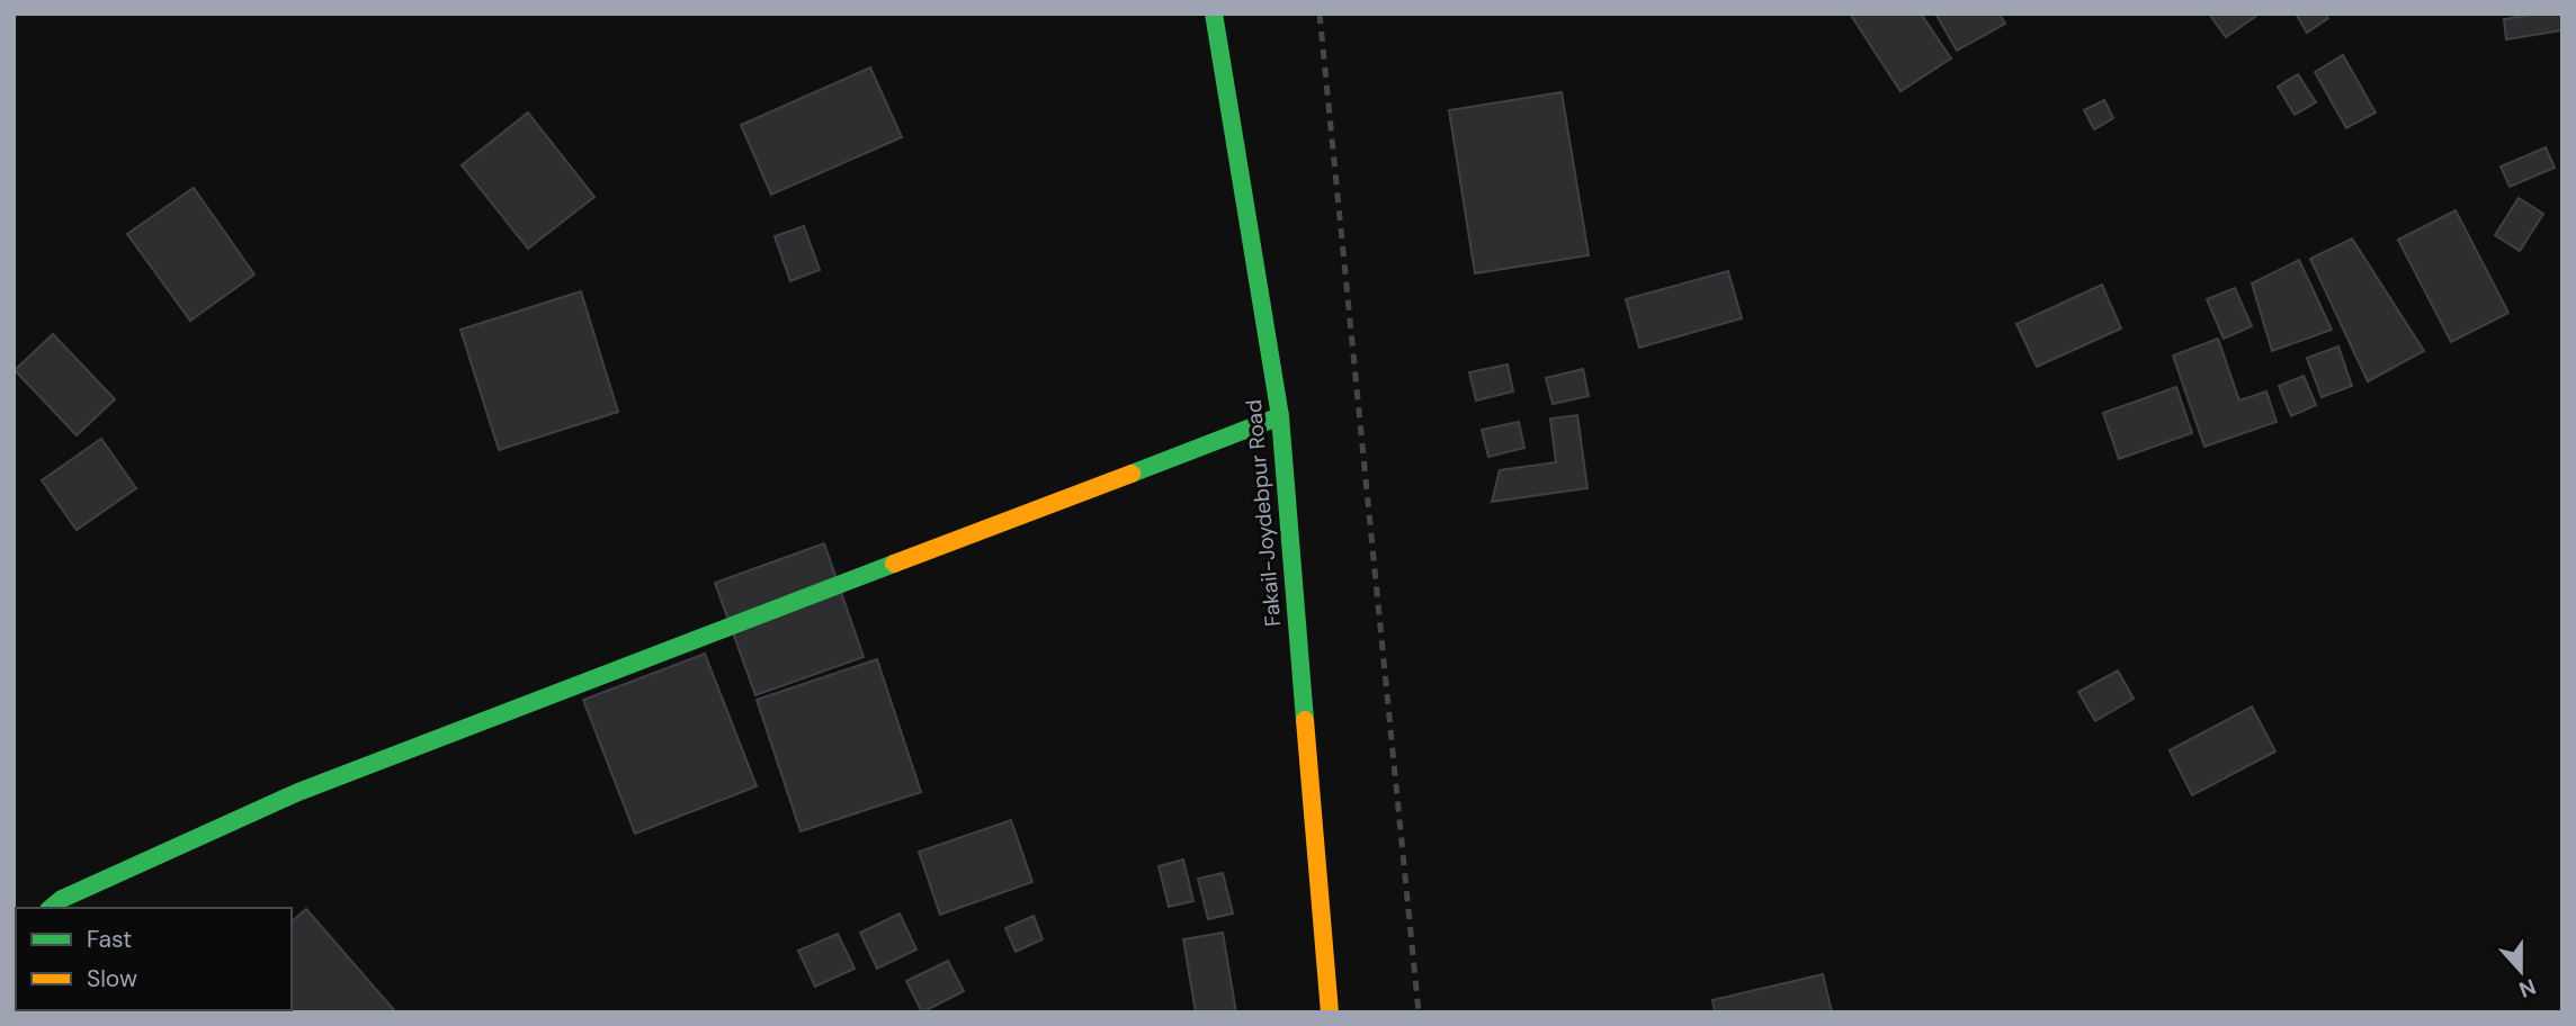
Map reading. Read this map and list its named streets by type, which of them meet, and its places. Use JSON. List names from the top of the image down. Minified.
{"streets":{"street":["Fakail-Joydebpur Road"]},"legend":["Fast","Slow"],"north":"bottom"}
